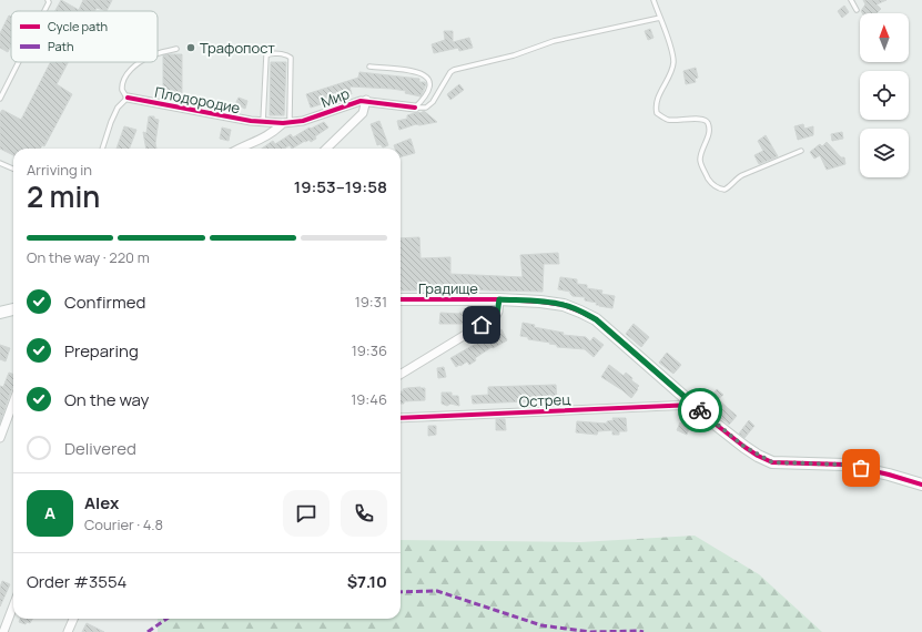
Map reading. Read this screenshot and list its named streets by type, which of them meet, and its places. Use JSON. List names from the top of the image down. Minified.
{"streets":{"street":["Мир","Плодородие","Градище","Острец"]},"crossings":[["Мир","Плодородие"],["Градище","Острец"]],"places":["Трафопост"],"legend":["Cycle path","Path"],"north":"top","page":{"heading":["2 min","Arriving in","19:53–19:58"],"panel":["Alex","Courier · 4.8","Order #3554","$7.10"],"bar":"On the way · 220 m","list":[["Confirmed","19:31"],["Preparing","19:36"],["On the way","19:46"],"Delivered"],"round":"A"}}
